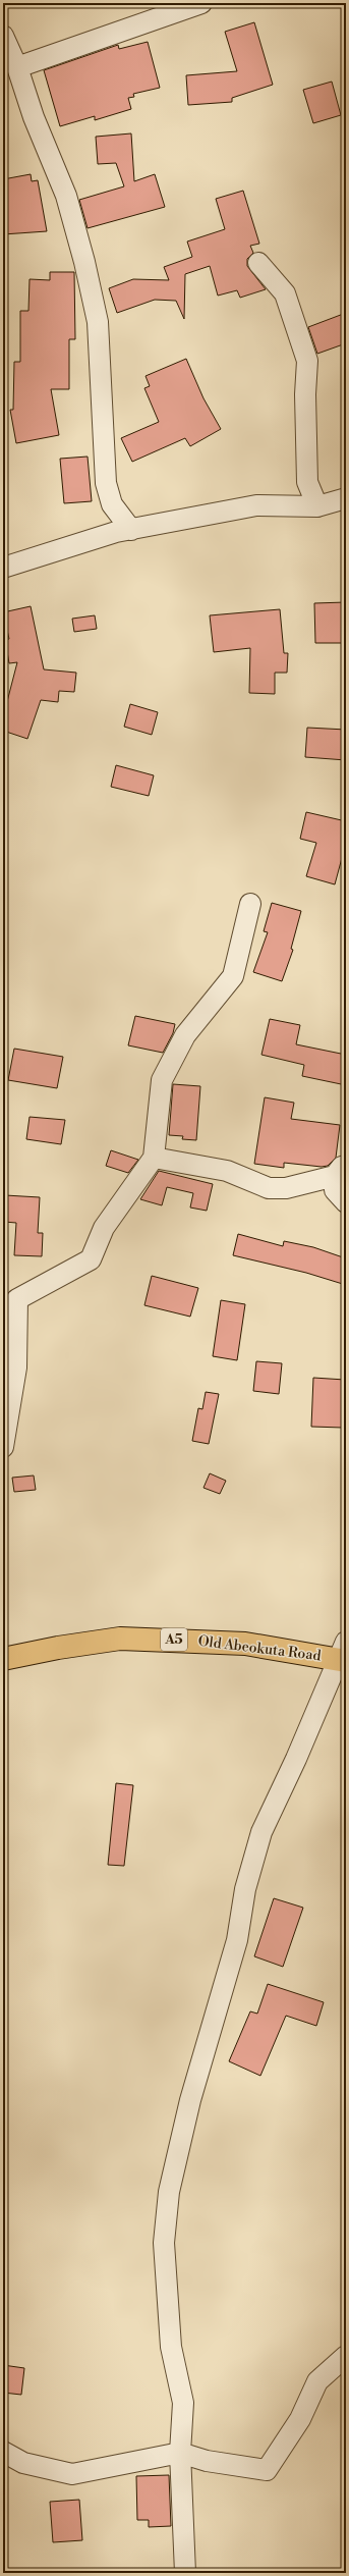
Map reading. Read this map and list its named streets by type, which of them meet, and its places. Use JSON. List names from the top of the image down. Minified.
{"streets":{"highway":["A5","Old Abeokuta Road"]}}
